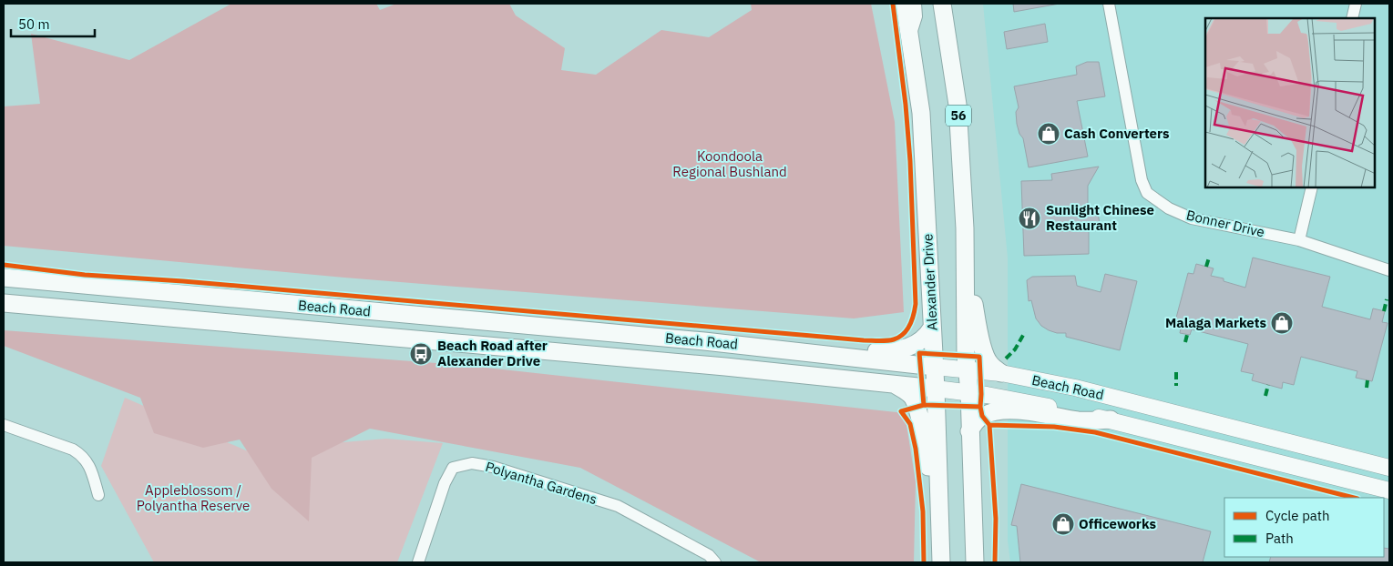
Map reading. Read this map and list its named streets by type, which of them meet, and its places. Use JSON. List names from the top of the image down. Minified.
{"streets":{"main road":["56","Alexander Drive","Beach Road"],"street":["Bonner Drive","Polyantha Gardens"]},"crossings":[["56","Beach Road"],["Alexander Drive","Beach Road"]],"parks":["Koondoola Regional Bushland","Appleblossom / Polyantha Reserve"],"places":{"shop":["Cash Converters","Malaga Markets","Officeworks"],"restaurant":["Sunlight Chinese Restaurant"],"bus stop":["Beach Road after Alexander Drive"]},"legend":["Cycle path","Path"],"scale_bar":"50 m"}
